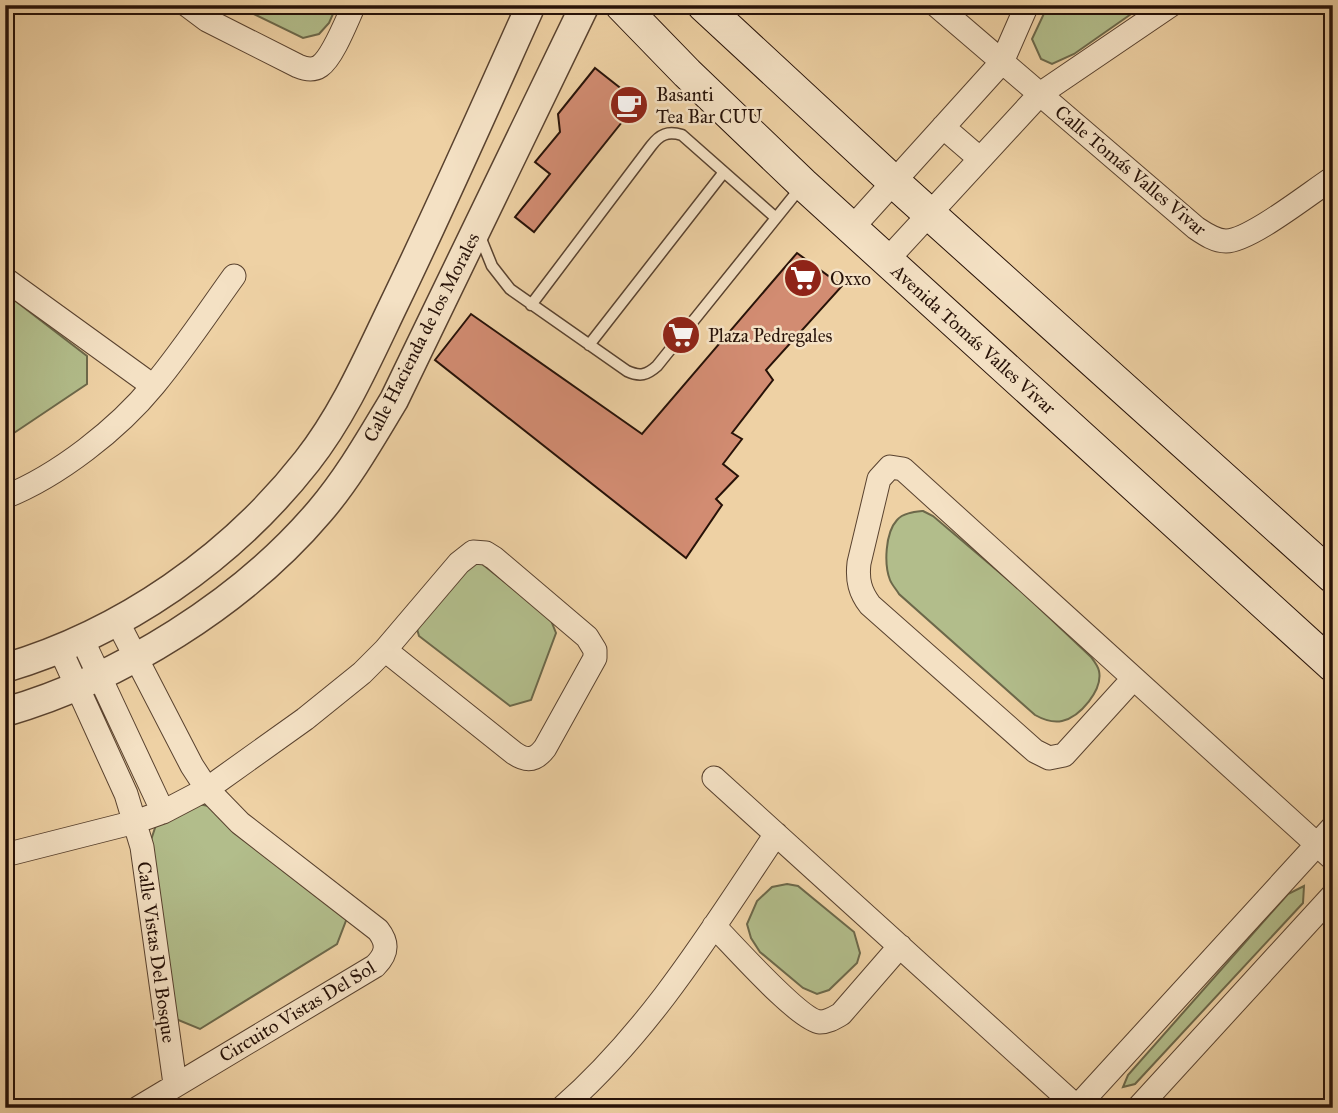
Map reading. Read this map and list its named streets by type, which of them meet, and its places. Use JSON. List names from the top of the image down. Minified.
{"streets":{"main road":["Avenida Tomás Valles Vivar"],"street":["Calle Tomás Valles Vivar","Calle Hacienda de los Morales","Calle Vistas Del Bosque","Circuito Vistas Del Sol"]},"crossings":[["Calle Tomás Valles Vivar","Avenida Tomás Valles Vivar"],["Calle Hacienda de los Morales","Circuito Vistas Del Sol"],["Calle Vistas Del Bosque","Circuito Vistas Del Sol"]],"places":{"cafe":["Basanti Tea Bar CUU"],"supermarket":["Oxxo","Plaza Pedregales"]}}
